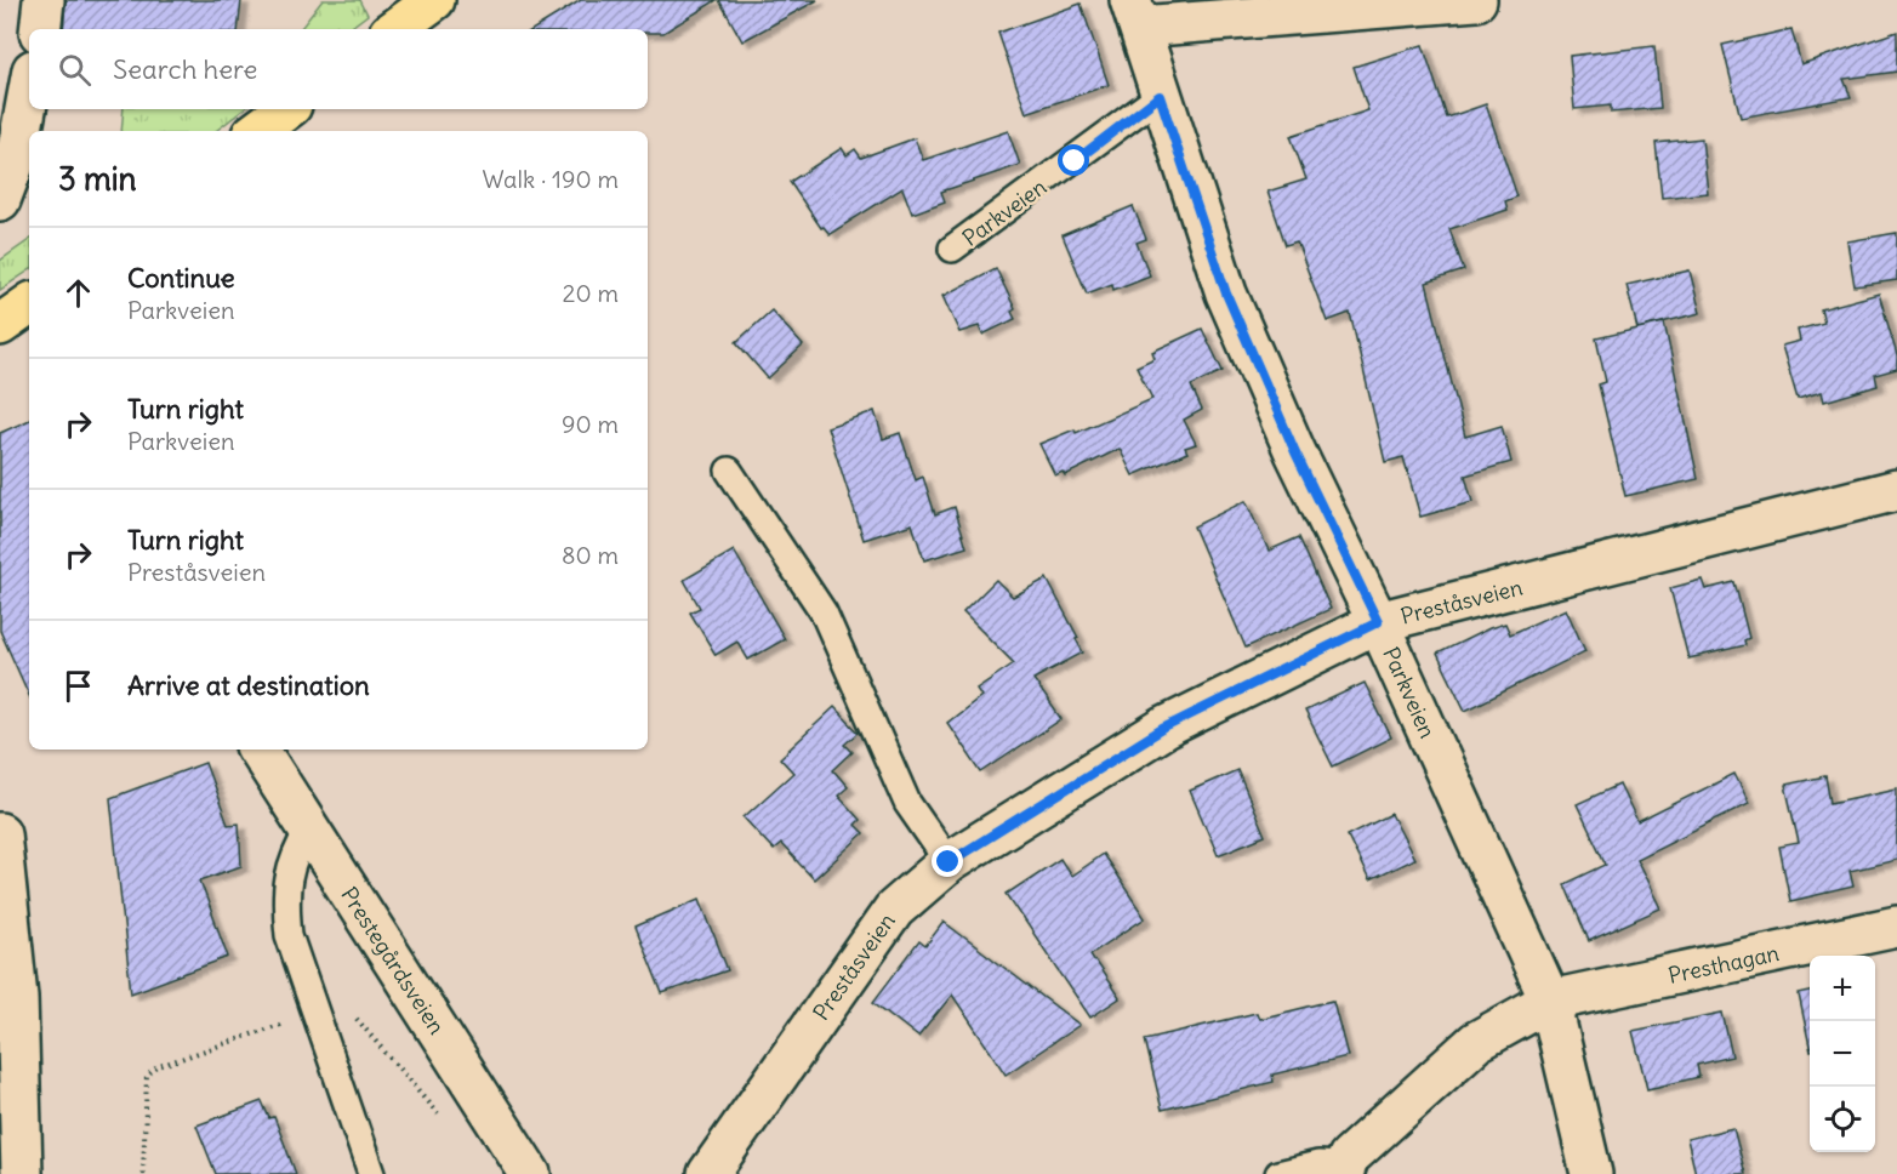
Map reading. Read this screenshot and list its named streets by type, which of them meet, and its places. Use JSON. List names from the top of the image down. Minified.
{"streets":{"street":["Parkveien","Preståsveien","Prestegårdsveien","Presthagan"]},"crossings":[["Parkveien","Preståsveien"],["Parkveien","Presthagan"]],"page":{"search":"Search here","heading":["3 min","Walk · 190 m"],"list":[["Continue","Parkveien","20 m"],["Turn right","Parkveien","90 m"],["Turn right","Preståsveien","80 m"],"Arrive at destination"],"map_buttons":["+","−"]}}
